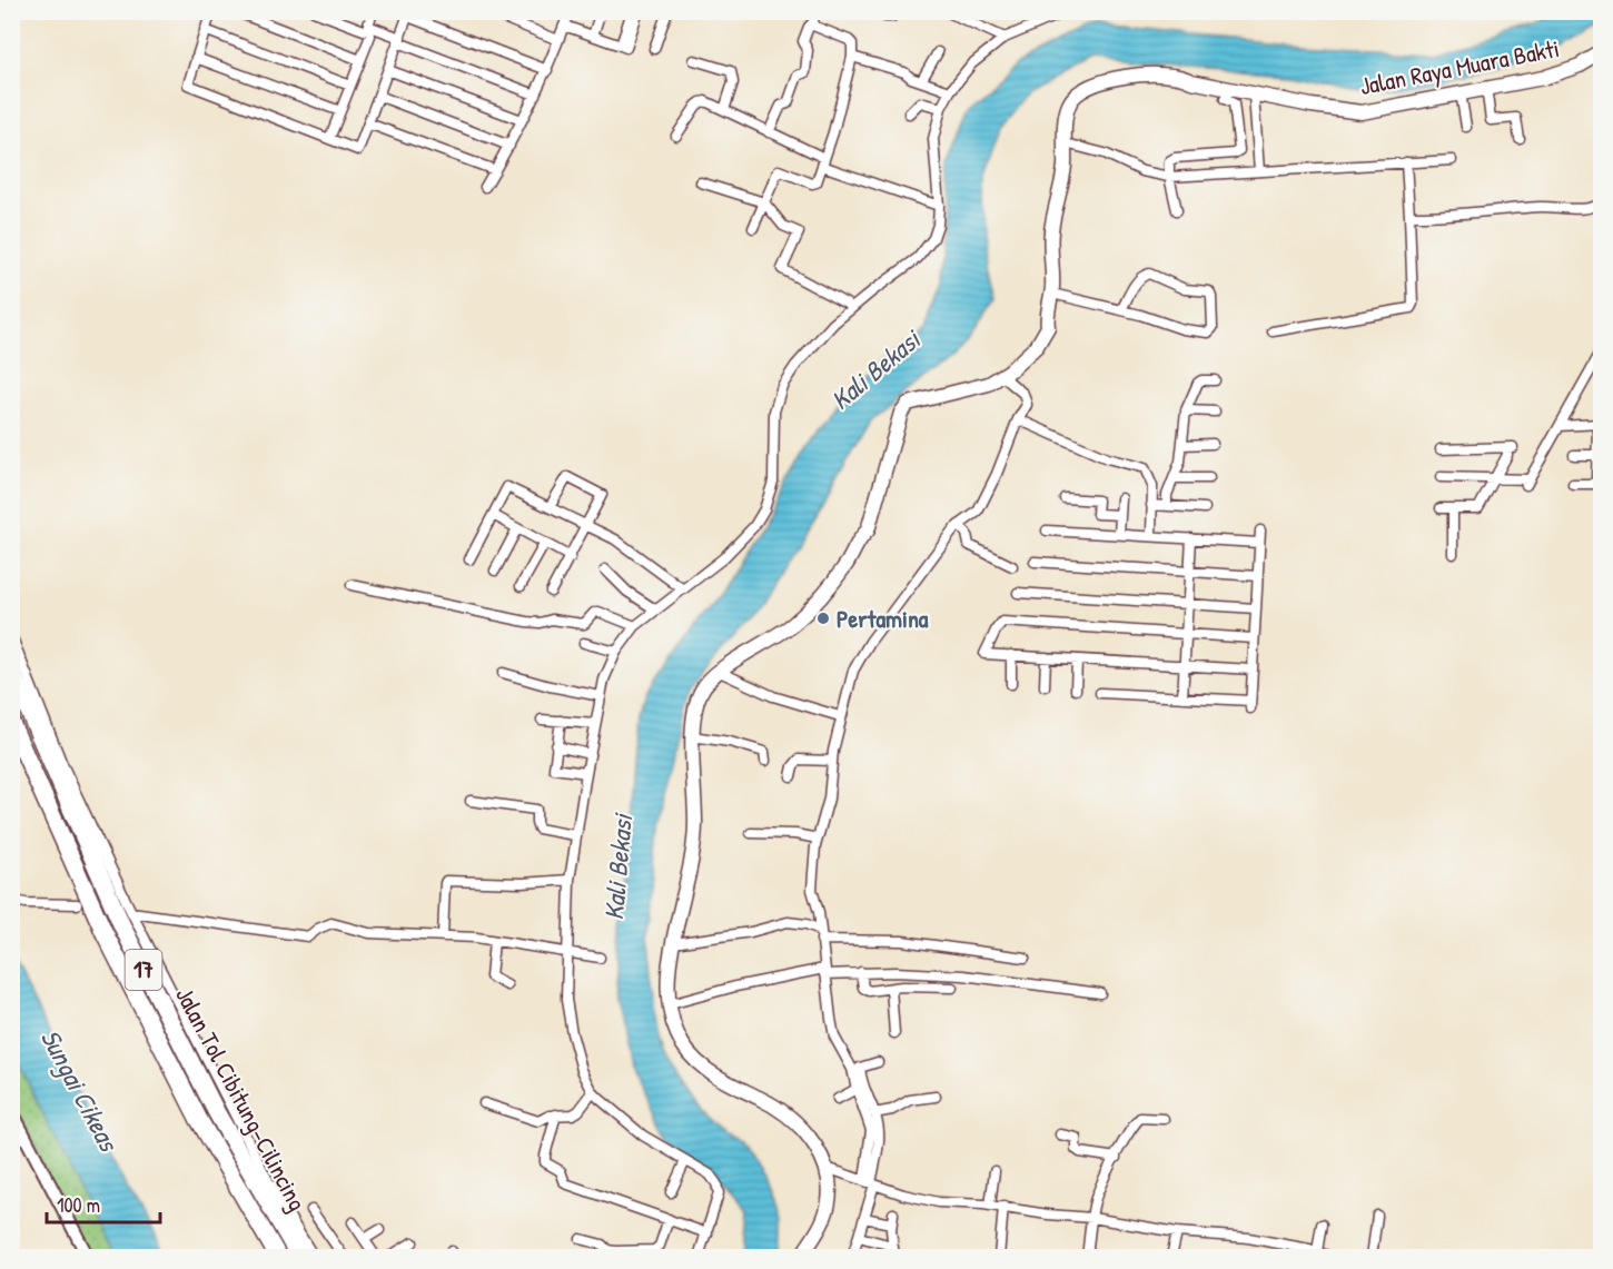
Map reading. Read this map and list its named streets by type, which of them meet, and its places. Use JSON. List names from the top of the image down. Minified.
{"streets":{"highway":["17","Jalan Tol Cibitung–Cilincing"],"main road":["Jalan Raya Muara Bakti"]},"water":["Kali Bekasi","Sungai Cikeas"],"places":["Pertamina"],"scale_bar":"100 m"}
